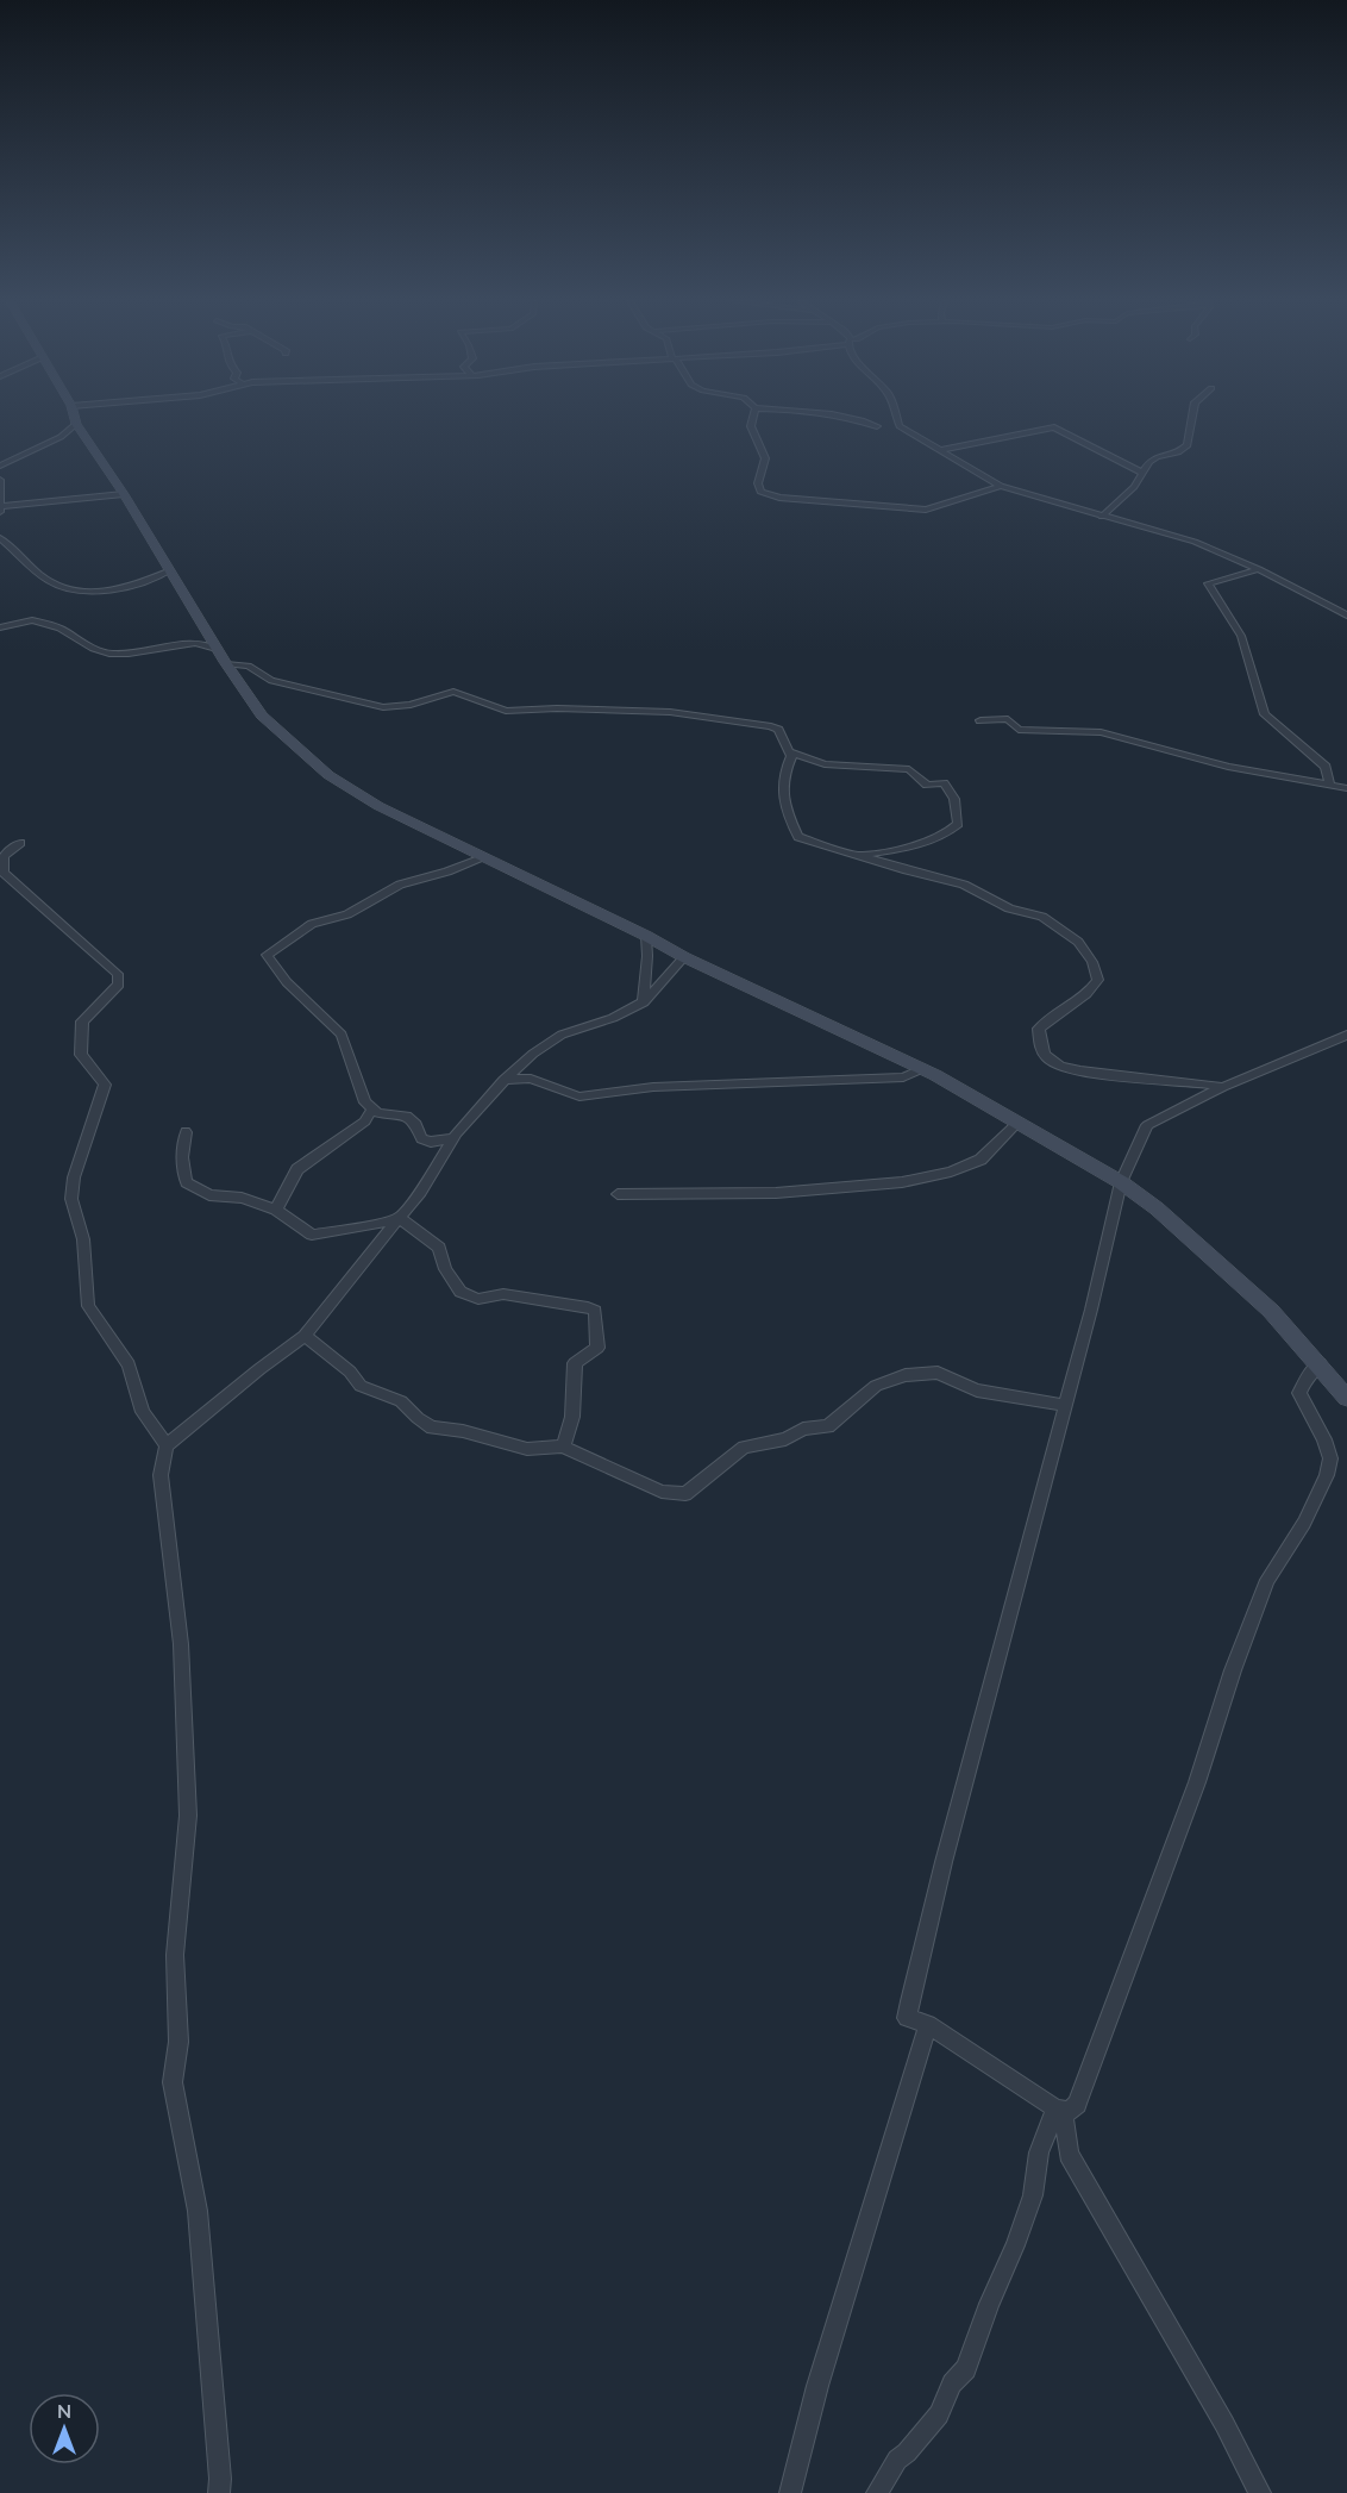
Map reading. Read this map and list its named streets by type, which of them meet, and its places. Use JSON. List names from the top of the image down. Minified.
{"north":"top"}
